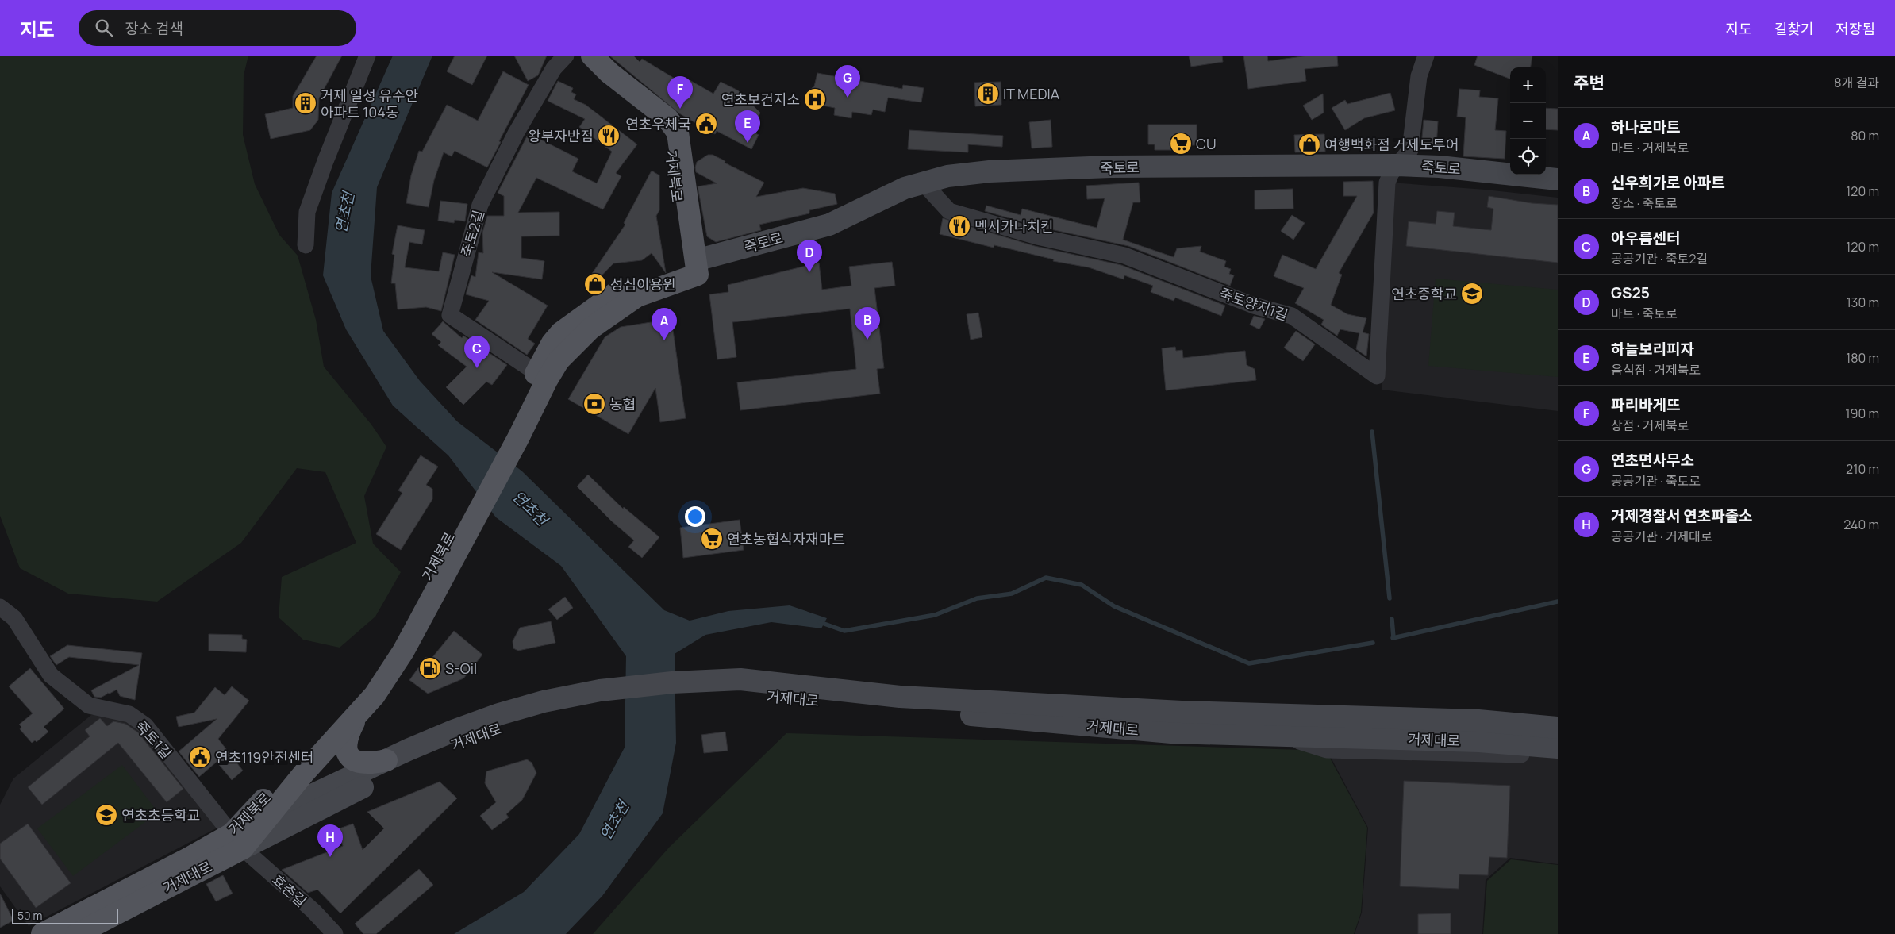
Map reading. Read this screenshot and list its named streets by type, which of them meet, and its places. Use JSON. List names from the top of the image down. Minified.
{"streets":{"main road":["죽토로","거제북로","거제대로"],"street":["죽토2길","죽토양지1길","죽토1길","효촌길"]},"crossings":[["죽토로","거제북로"],["죽토로","죽토양지1길"],["거제북로","죽토2길"],["거제북로","거제대로"],["거제북로","죽토1길"],["거제북로","효촌길"],["거제대로","죽토1길"],["거제대로","효촌길"],["죽토1길","효촌길"]],"water":["연초천"],"places":{"building":["IT MEDIA","거제 일성 유수안 아파트 104동"],"hospital":["연초보건지소"],"public building":["연초우체국","연초119안전센터"],"restaurant":["왕부자반점","멕시카나치킨"],"supermarket":["CU","연초농협식자재마트"],"shop":["여행백화점 거제도투어","성심이용원"],"school or university":["연초중학교","연초초등학교"],"bank":["농협"],"fuel station":["S-Oil"]},"scale_bar":"50 m","page":{"header":"지도","search":"장소 검색","nav":["지도","길찾기","저장됨"],"heading":["주변","8개 결과"],"pins":["G","F","E","D","B","A","C","H"],"map_buttons":["+","−"],"list":[{"mark":"A","name":"하나로마트","note":"마트 · 거제북로","value":"80 m"},{"mark":"B","name":"신우희가로 아파트","note":"장소 · 죽토로","value":"120 m"},{"mark":"C","name":"아우름센터","note":"공공기관 · 죽토2길","value":"120 m"},{"mark":"D","name":"GS25","note":"마트 · 죽토로","value":"130 m"},{"mark":"E","name":"하늘보리피자","note":"음식점 · 거제북로","value":"180 m"},{"mark":"F","name":"파리바게뜨","note":"상점 · 거제북로","value":"190 m"},{"mark":"G","name":"연초면사무소","note":"공공기관 · 죽토로","value":"210 m"},{"mark":"H","name":"거제경찰서 연초파출소","note":"공공기관 · 거제대로","value":"240 m"}],"scale":"50 m"}}
